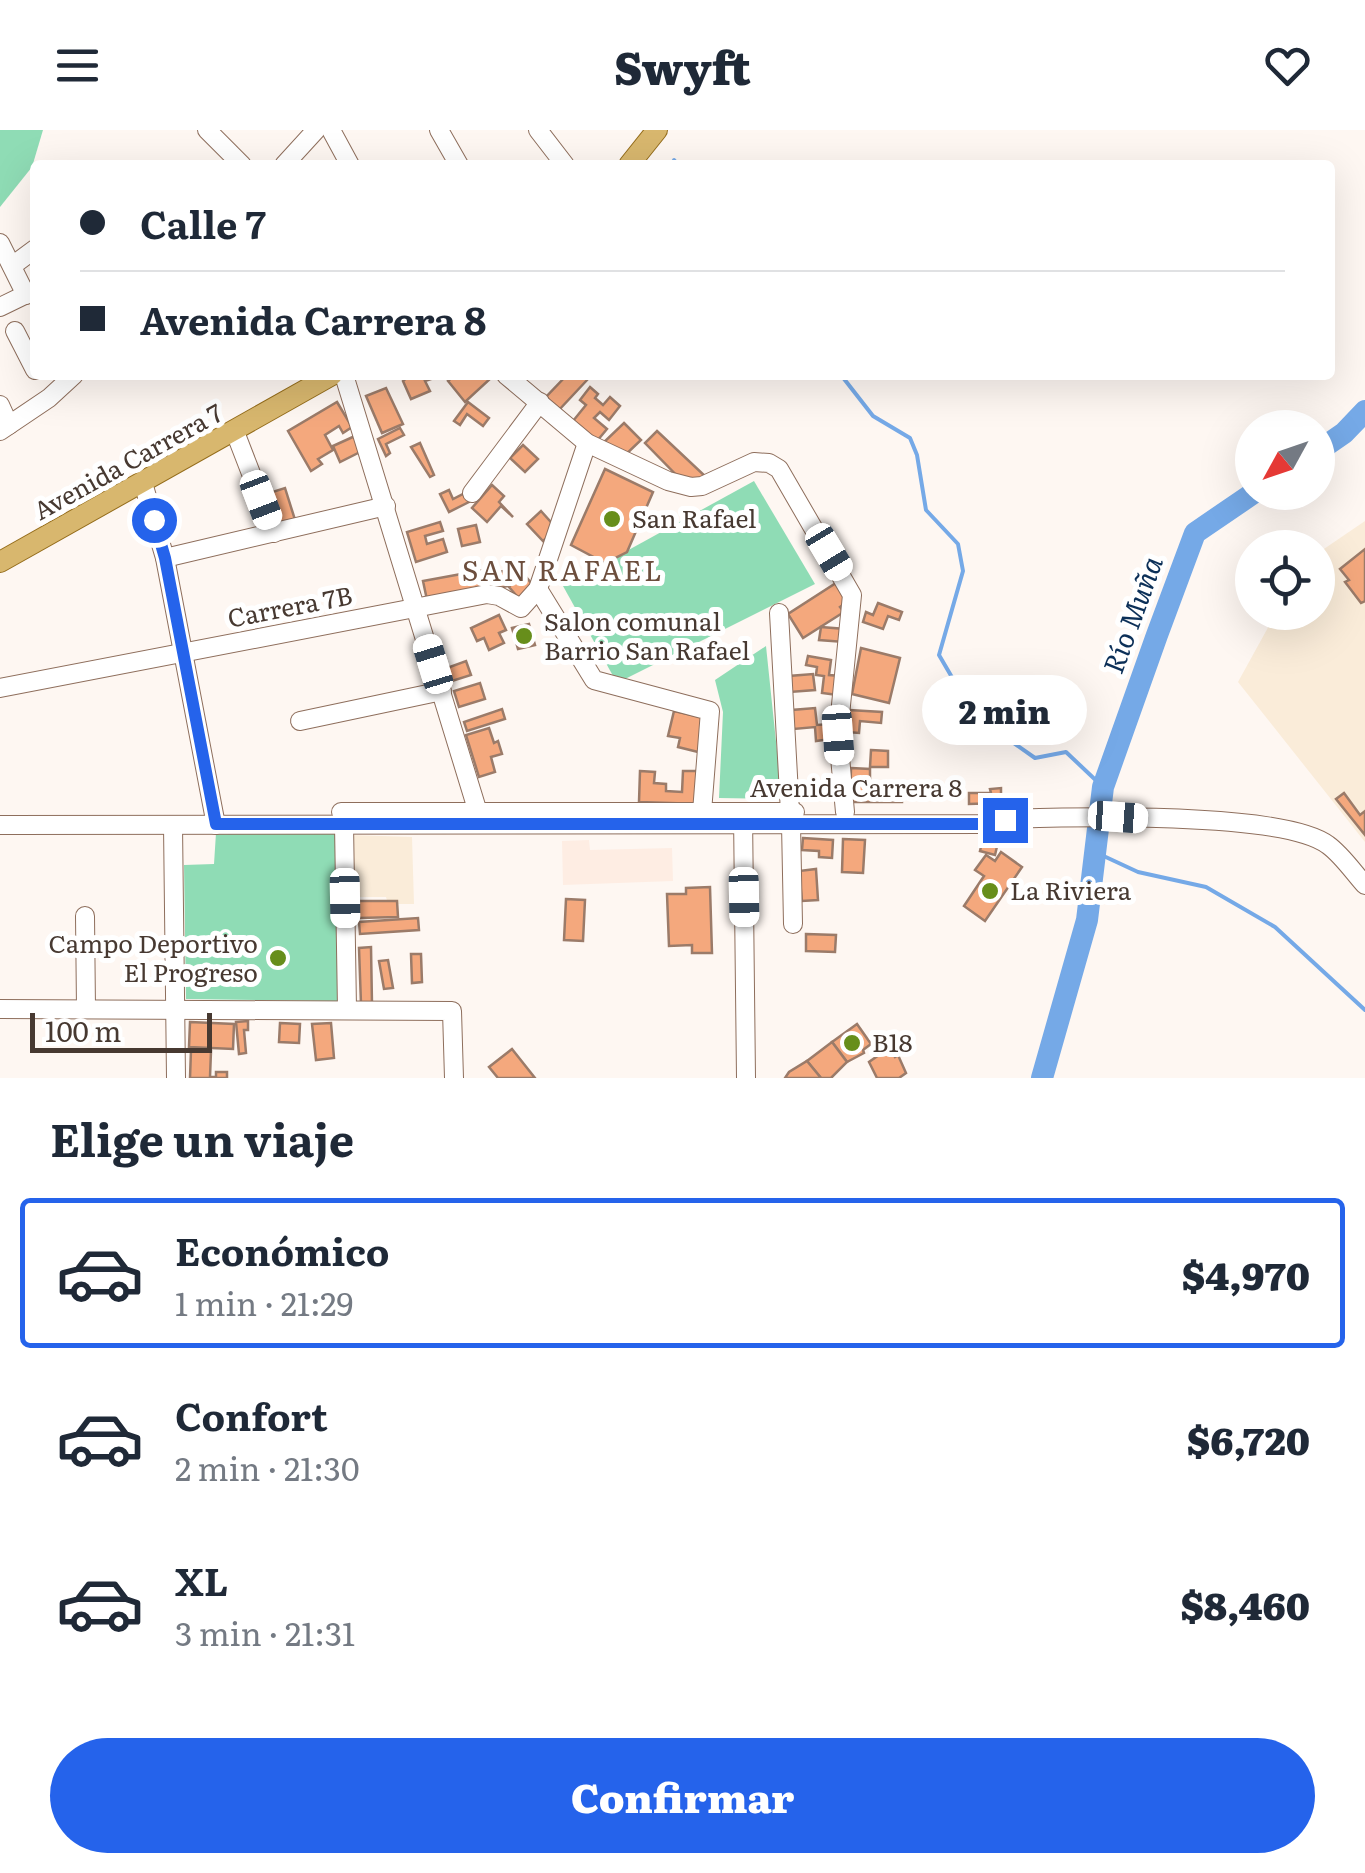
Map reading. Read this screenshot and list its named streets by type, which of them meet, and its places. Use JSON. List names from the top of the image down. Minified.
{"streets":{"main road":["Avenida Carrera 7"],"street":["Carrera 7B","Avenida Carrera 8"]},"districts":["SAN RAFAEL"],"water":["Río Muña"],"places":["San Rafael","Salon comunal Barrio San Rafael","La Riviera","Campo Deportivo El Progreso","B18"],"scale_bar":"100 m","north":"bottom left","page":{"header":"Swyft","banner":["Calle 7","Avenida Carrera 8"],"bubble":"2 min","scale":"100 m","heading":"Elige un viaje","list":[{"name":"Económico","note":"1 min · 21:29","value":"$4,970"},{"name":"Confort","note":"2 min · 21:30","value":"$6,720"},{"name":"XL","note":"3 min · 21:31","value":"$8,460"}],"buttons":"Confirmar"}}
